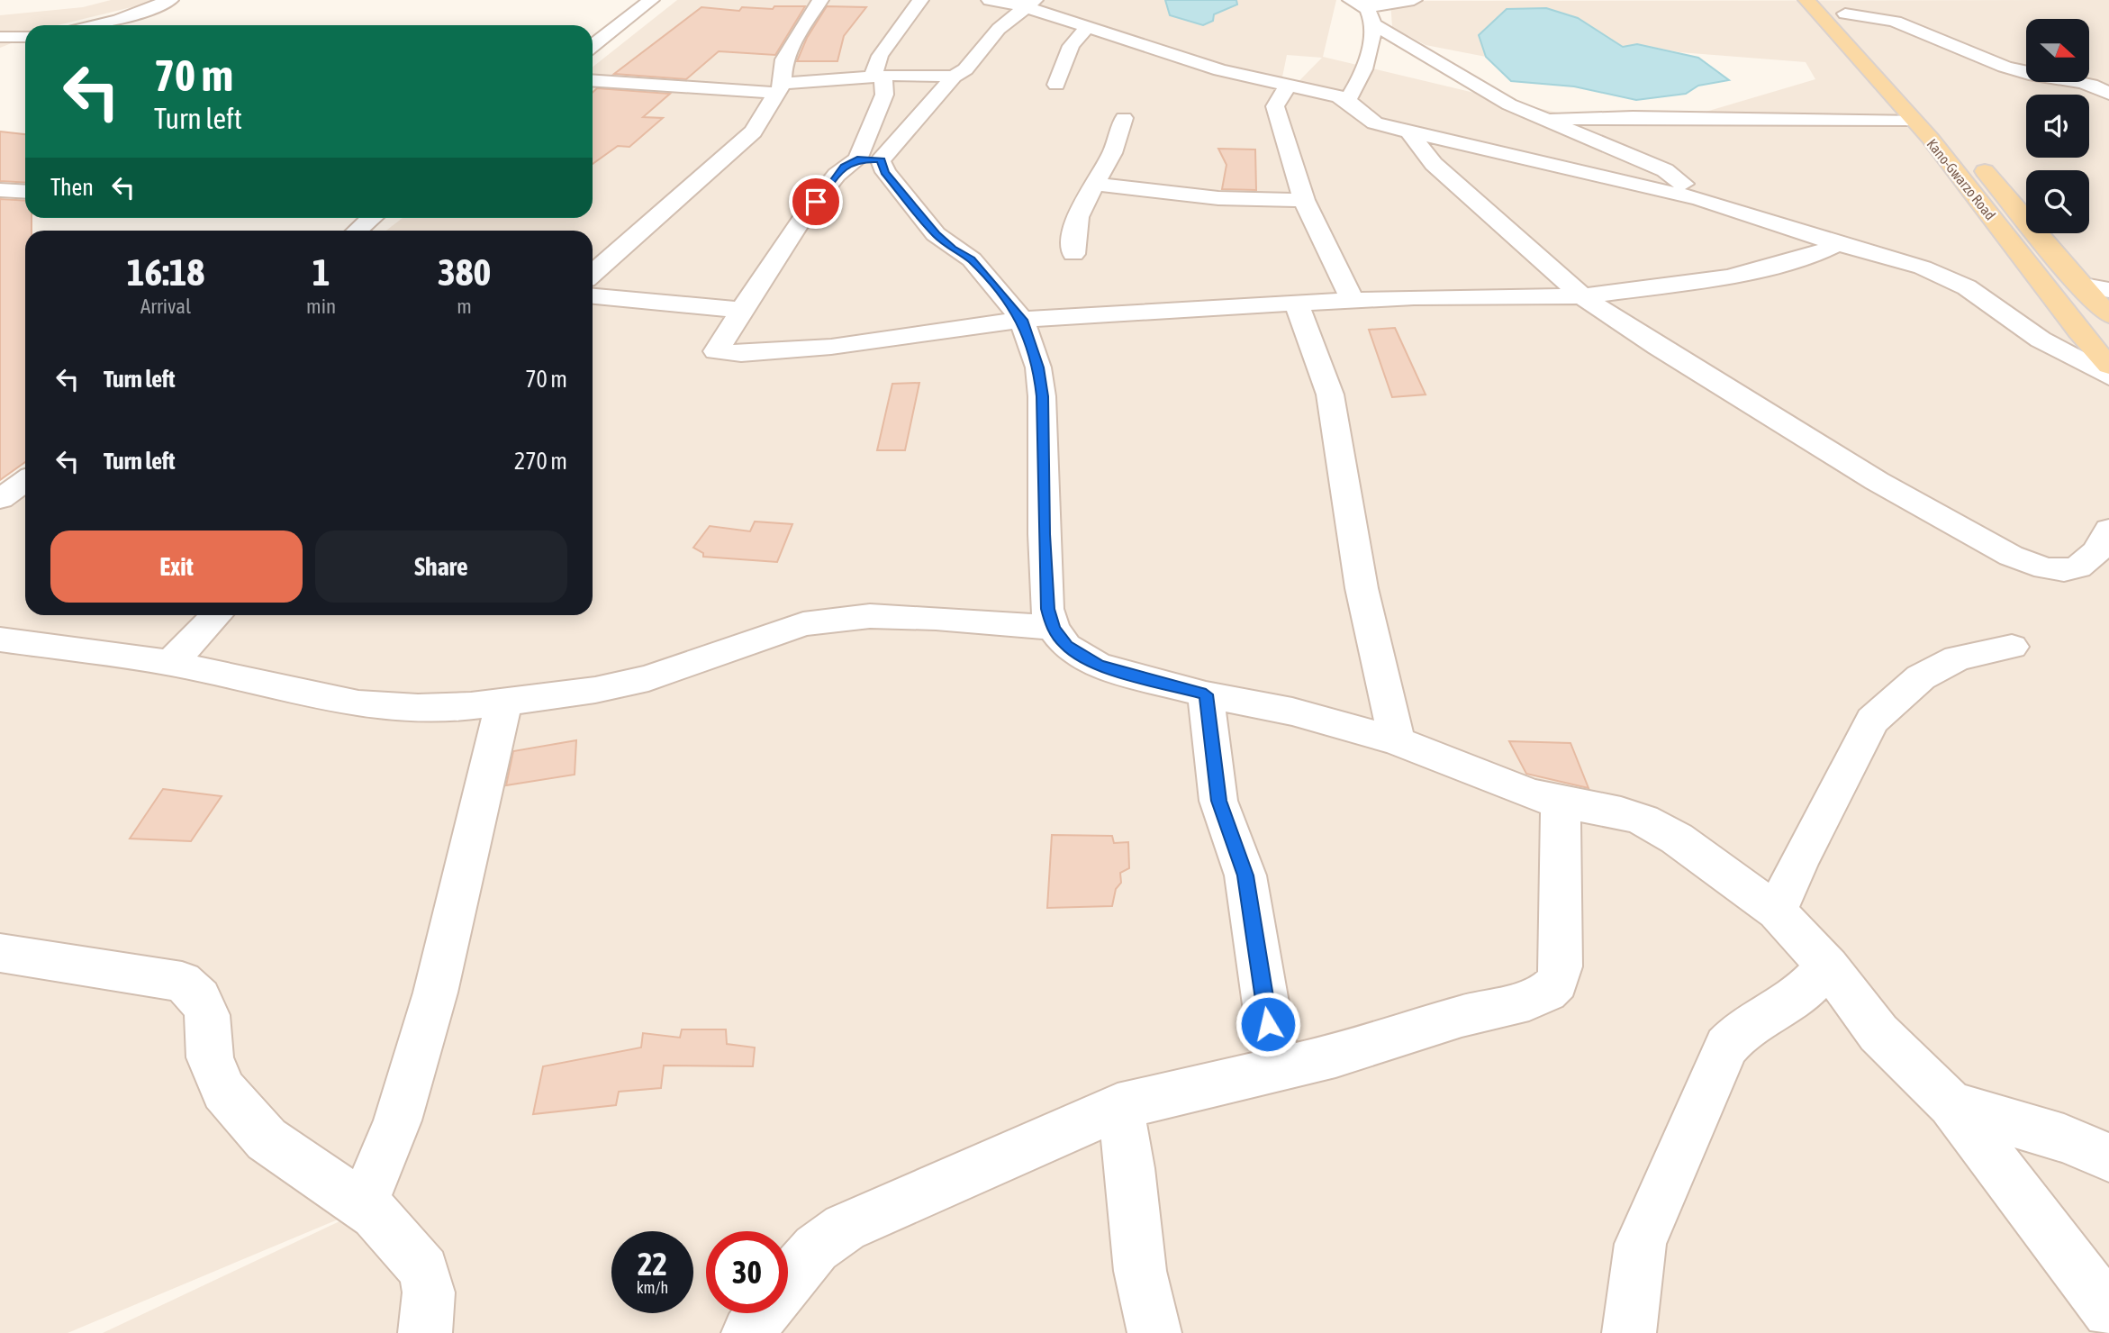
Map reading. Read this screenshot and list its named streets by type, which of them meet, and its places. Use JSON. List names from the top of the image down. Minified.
{"streets":{"main road":["Kano-Gwarzo Road"]},"north":"right","page":{"turn":["70 m","Turn left"],"then":"Then","eta":["16:18","Arrival","1","min","380","m"],"list":[{"name":"Turn left","value":"70 m"},{"name":"Turn left","value":"270 m"}],"buttons":["Exit","Share"],"speed":"22 km/h","limit":"30"}}
